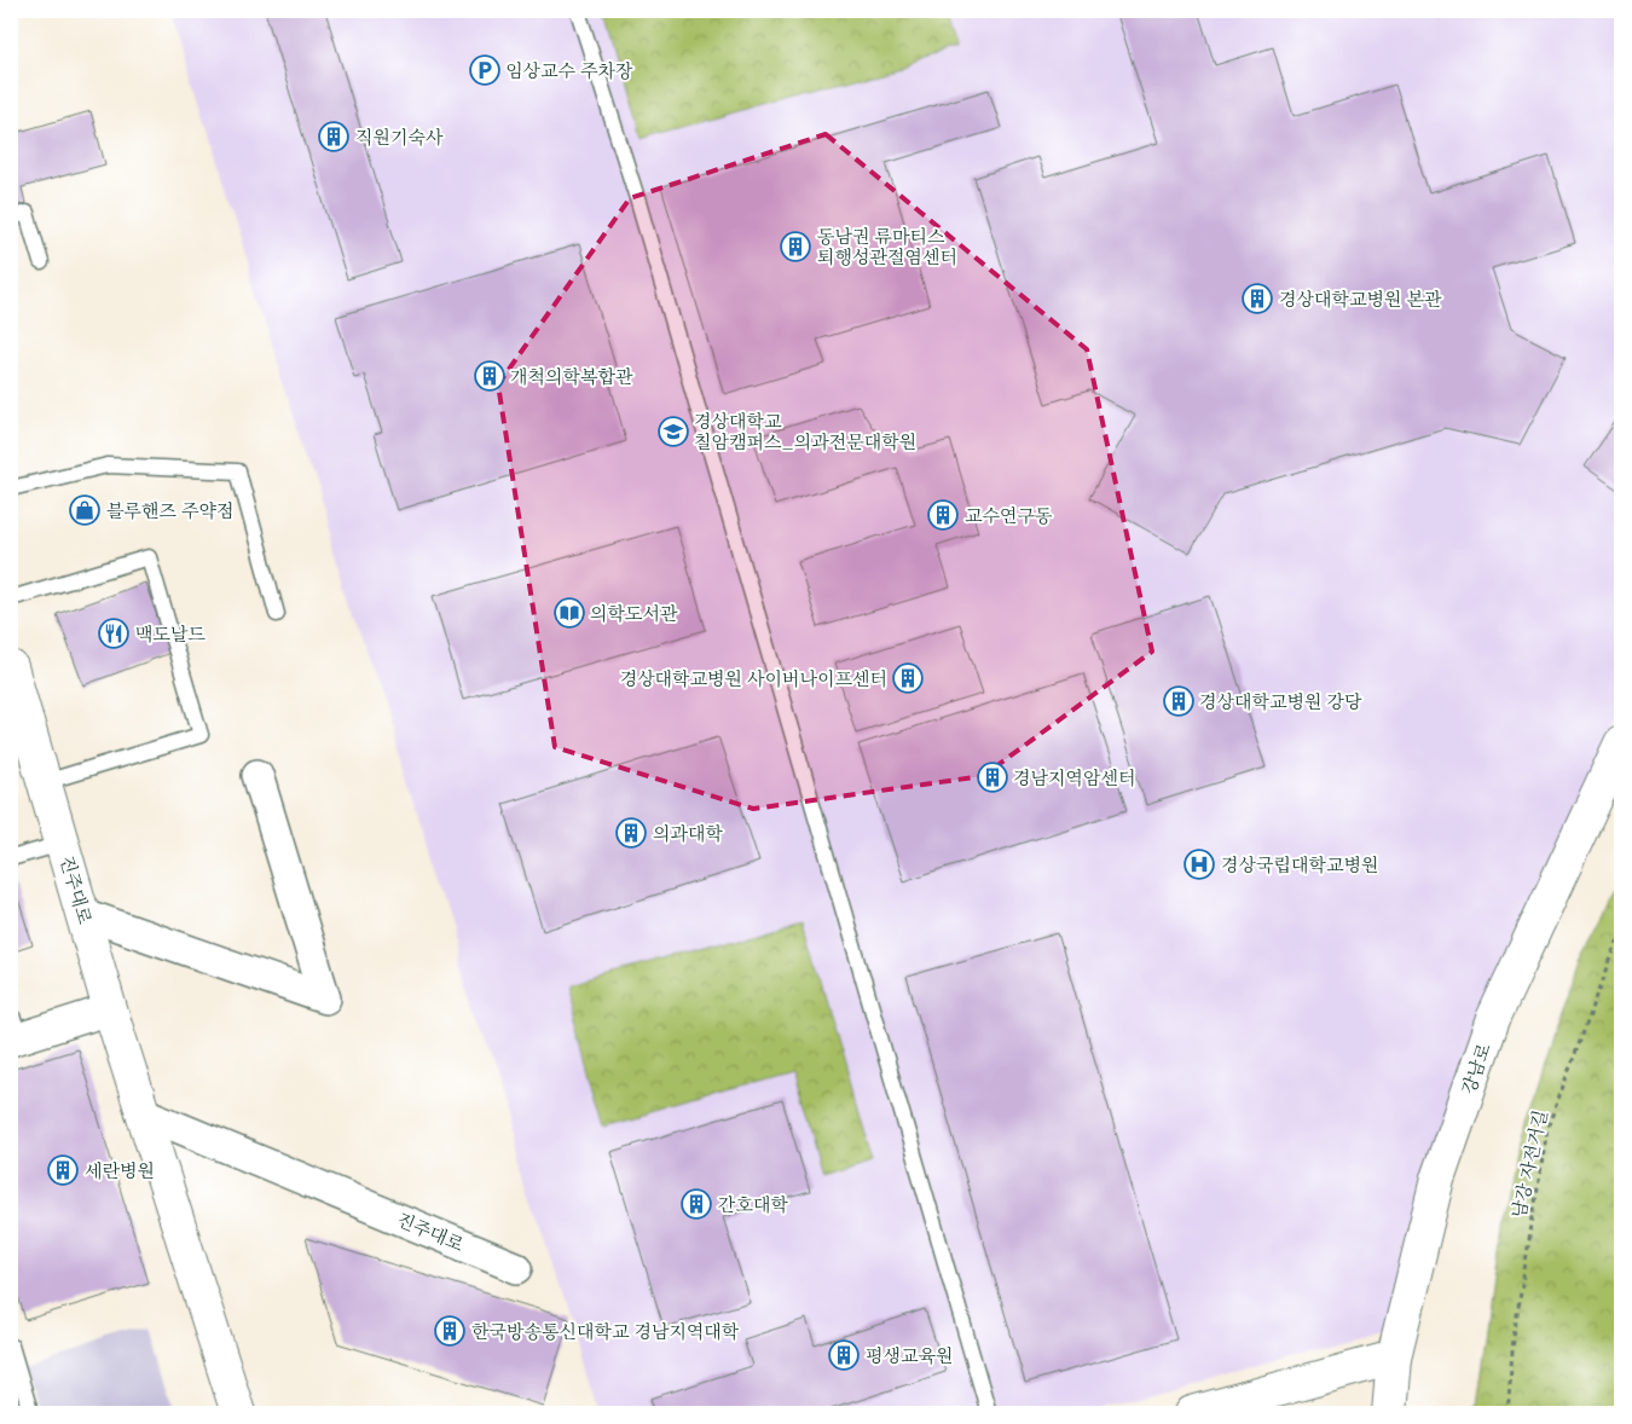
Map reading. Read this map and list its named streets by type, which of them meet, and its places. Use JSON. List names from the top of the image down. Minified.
{"streets":{"street":["진주대로","강남로"],"path":["남강 자전거길"]},"places":{"parking":["임상교수 주차장"],"building":["직원기숙사","동남권 류마티스 퇴행성관절염센터","경상대학교병원 본관","개척의학복합관","교수연구동","경상대학교병원 사이버나이프센터","경상대학교병원 강당","경남지역암센터","의과대학","세란병원","간호대학","한국방송통신대학교 경남지역대학","평생교육원"],"school or university":["경상대학교 칠암캠퍼스_의과전문대학원"],"shop":["블루핸즈 주약점"],"library":["의학도서관"],"restaurant":["맥도날드"],"hospital":["경상국립대학교병원"]}}
